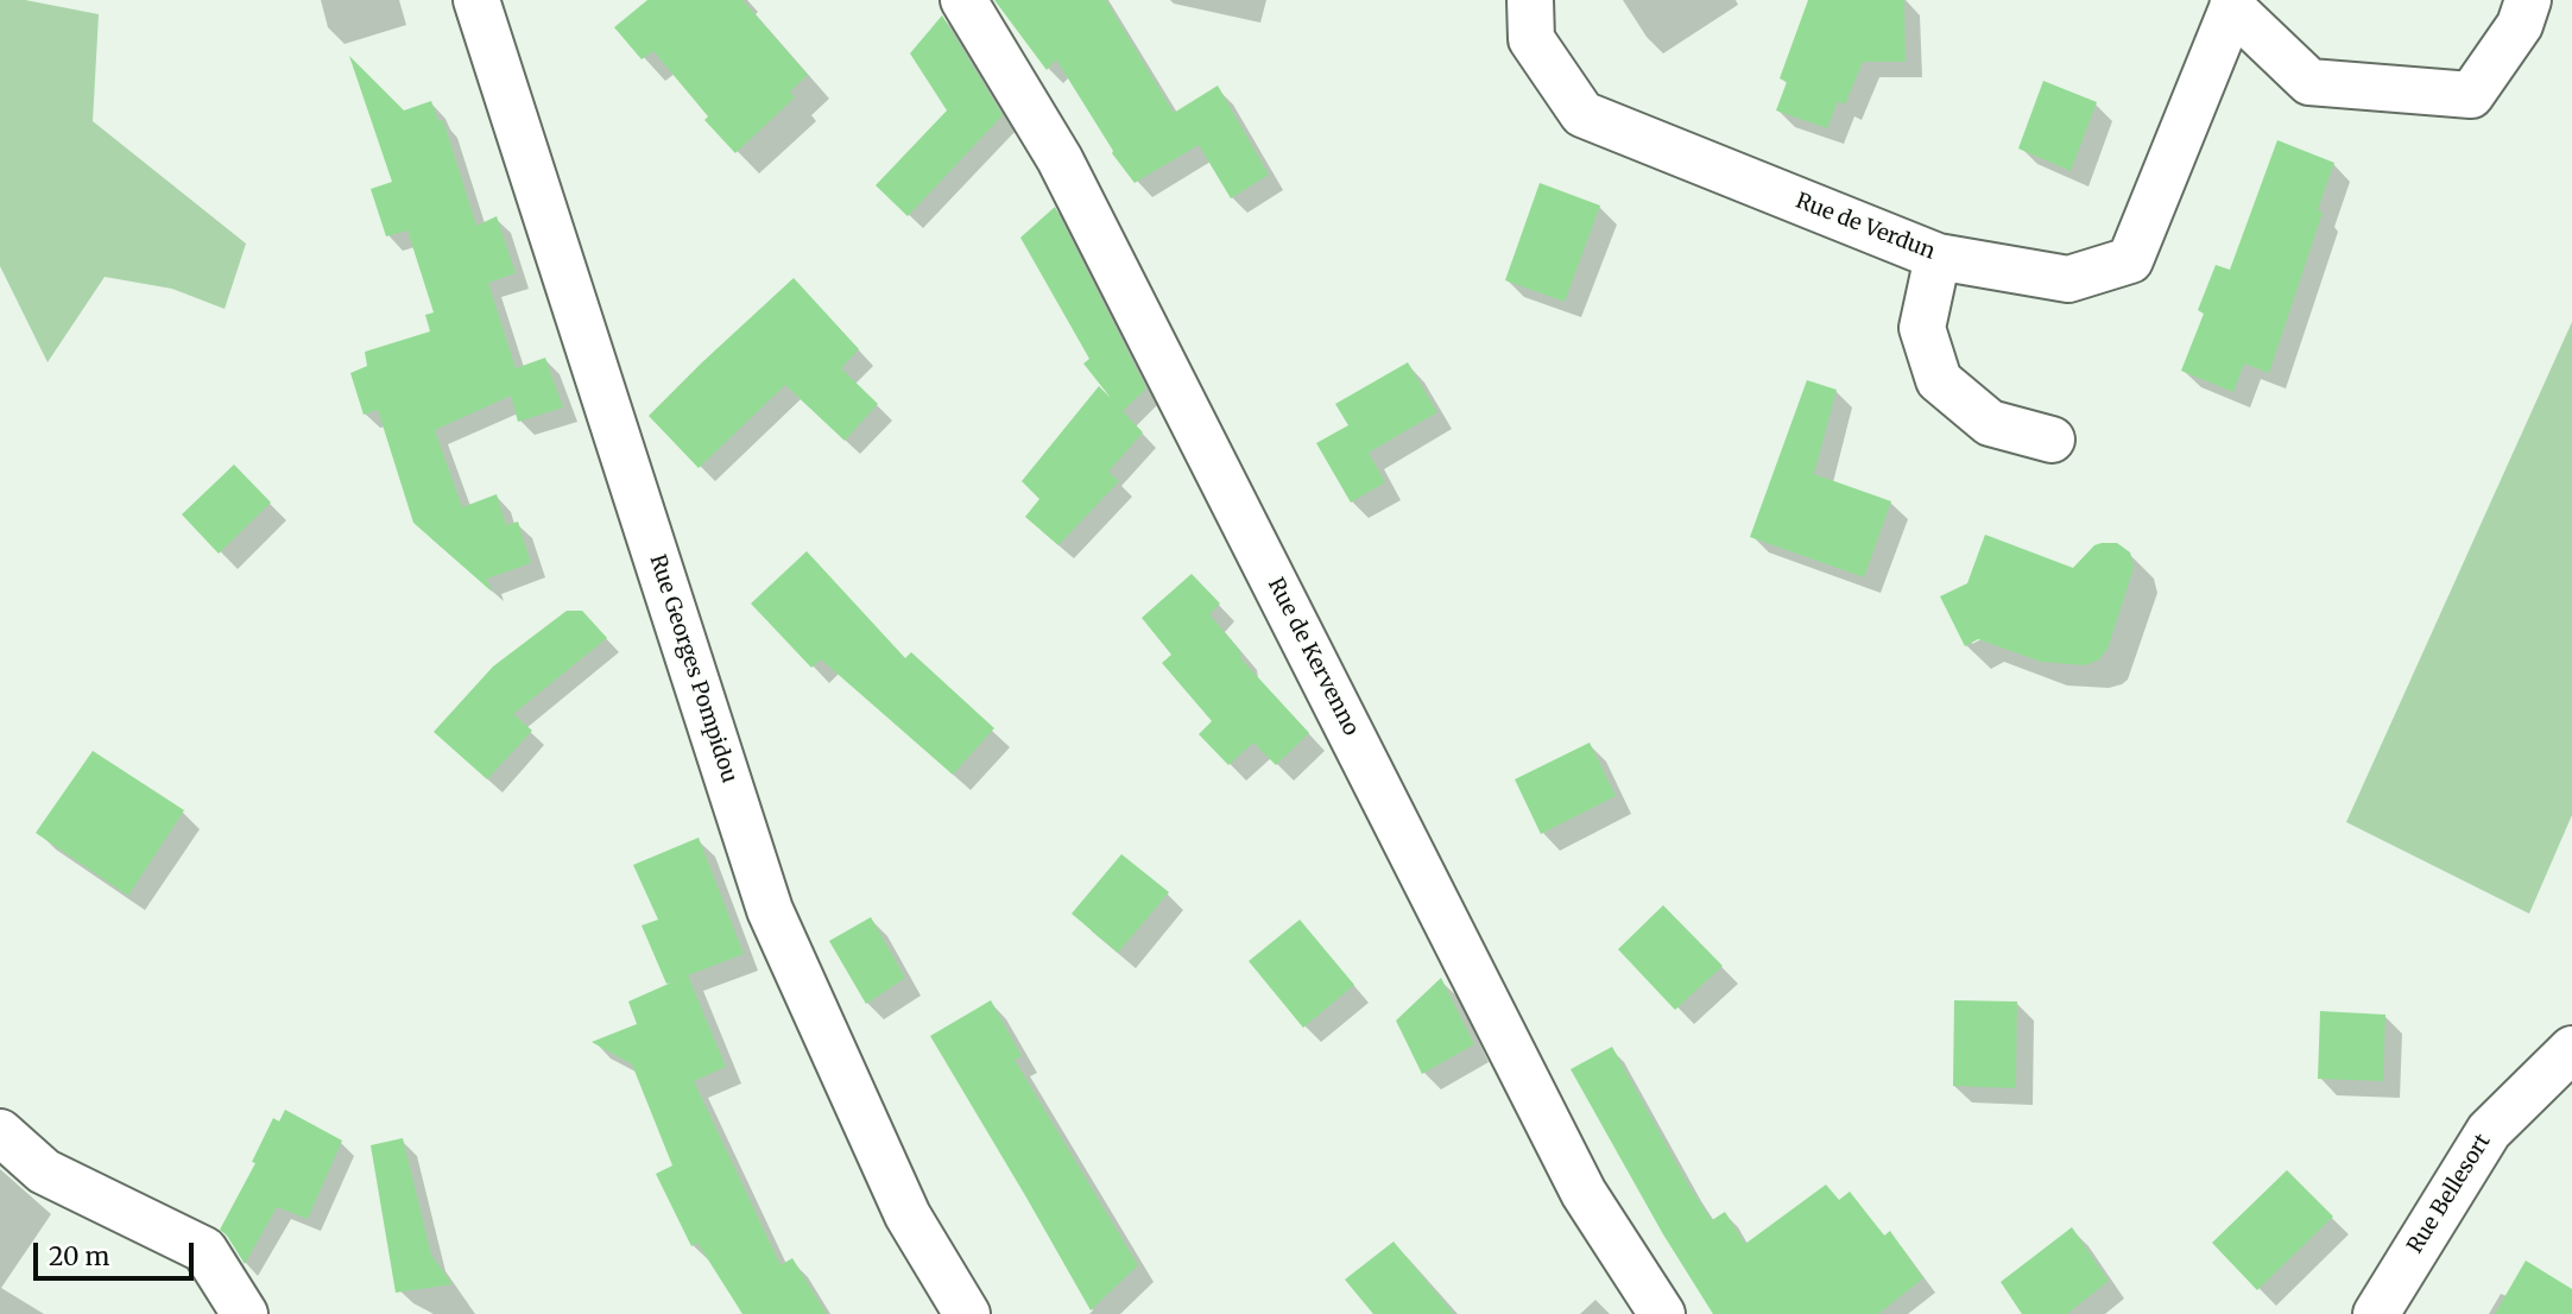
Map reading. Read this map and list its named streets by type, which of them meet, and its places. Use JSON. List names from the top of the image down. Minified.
{"streets":{"street":["Rue de Verdun","Rue de Kervenno","Rue Georges Pompidou","Rue Bellesort"]},"scale_bar":"20 m"}
